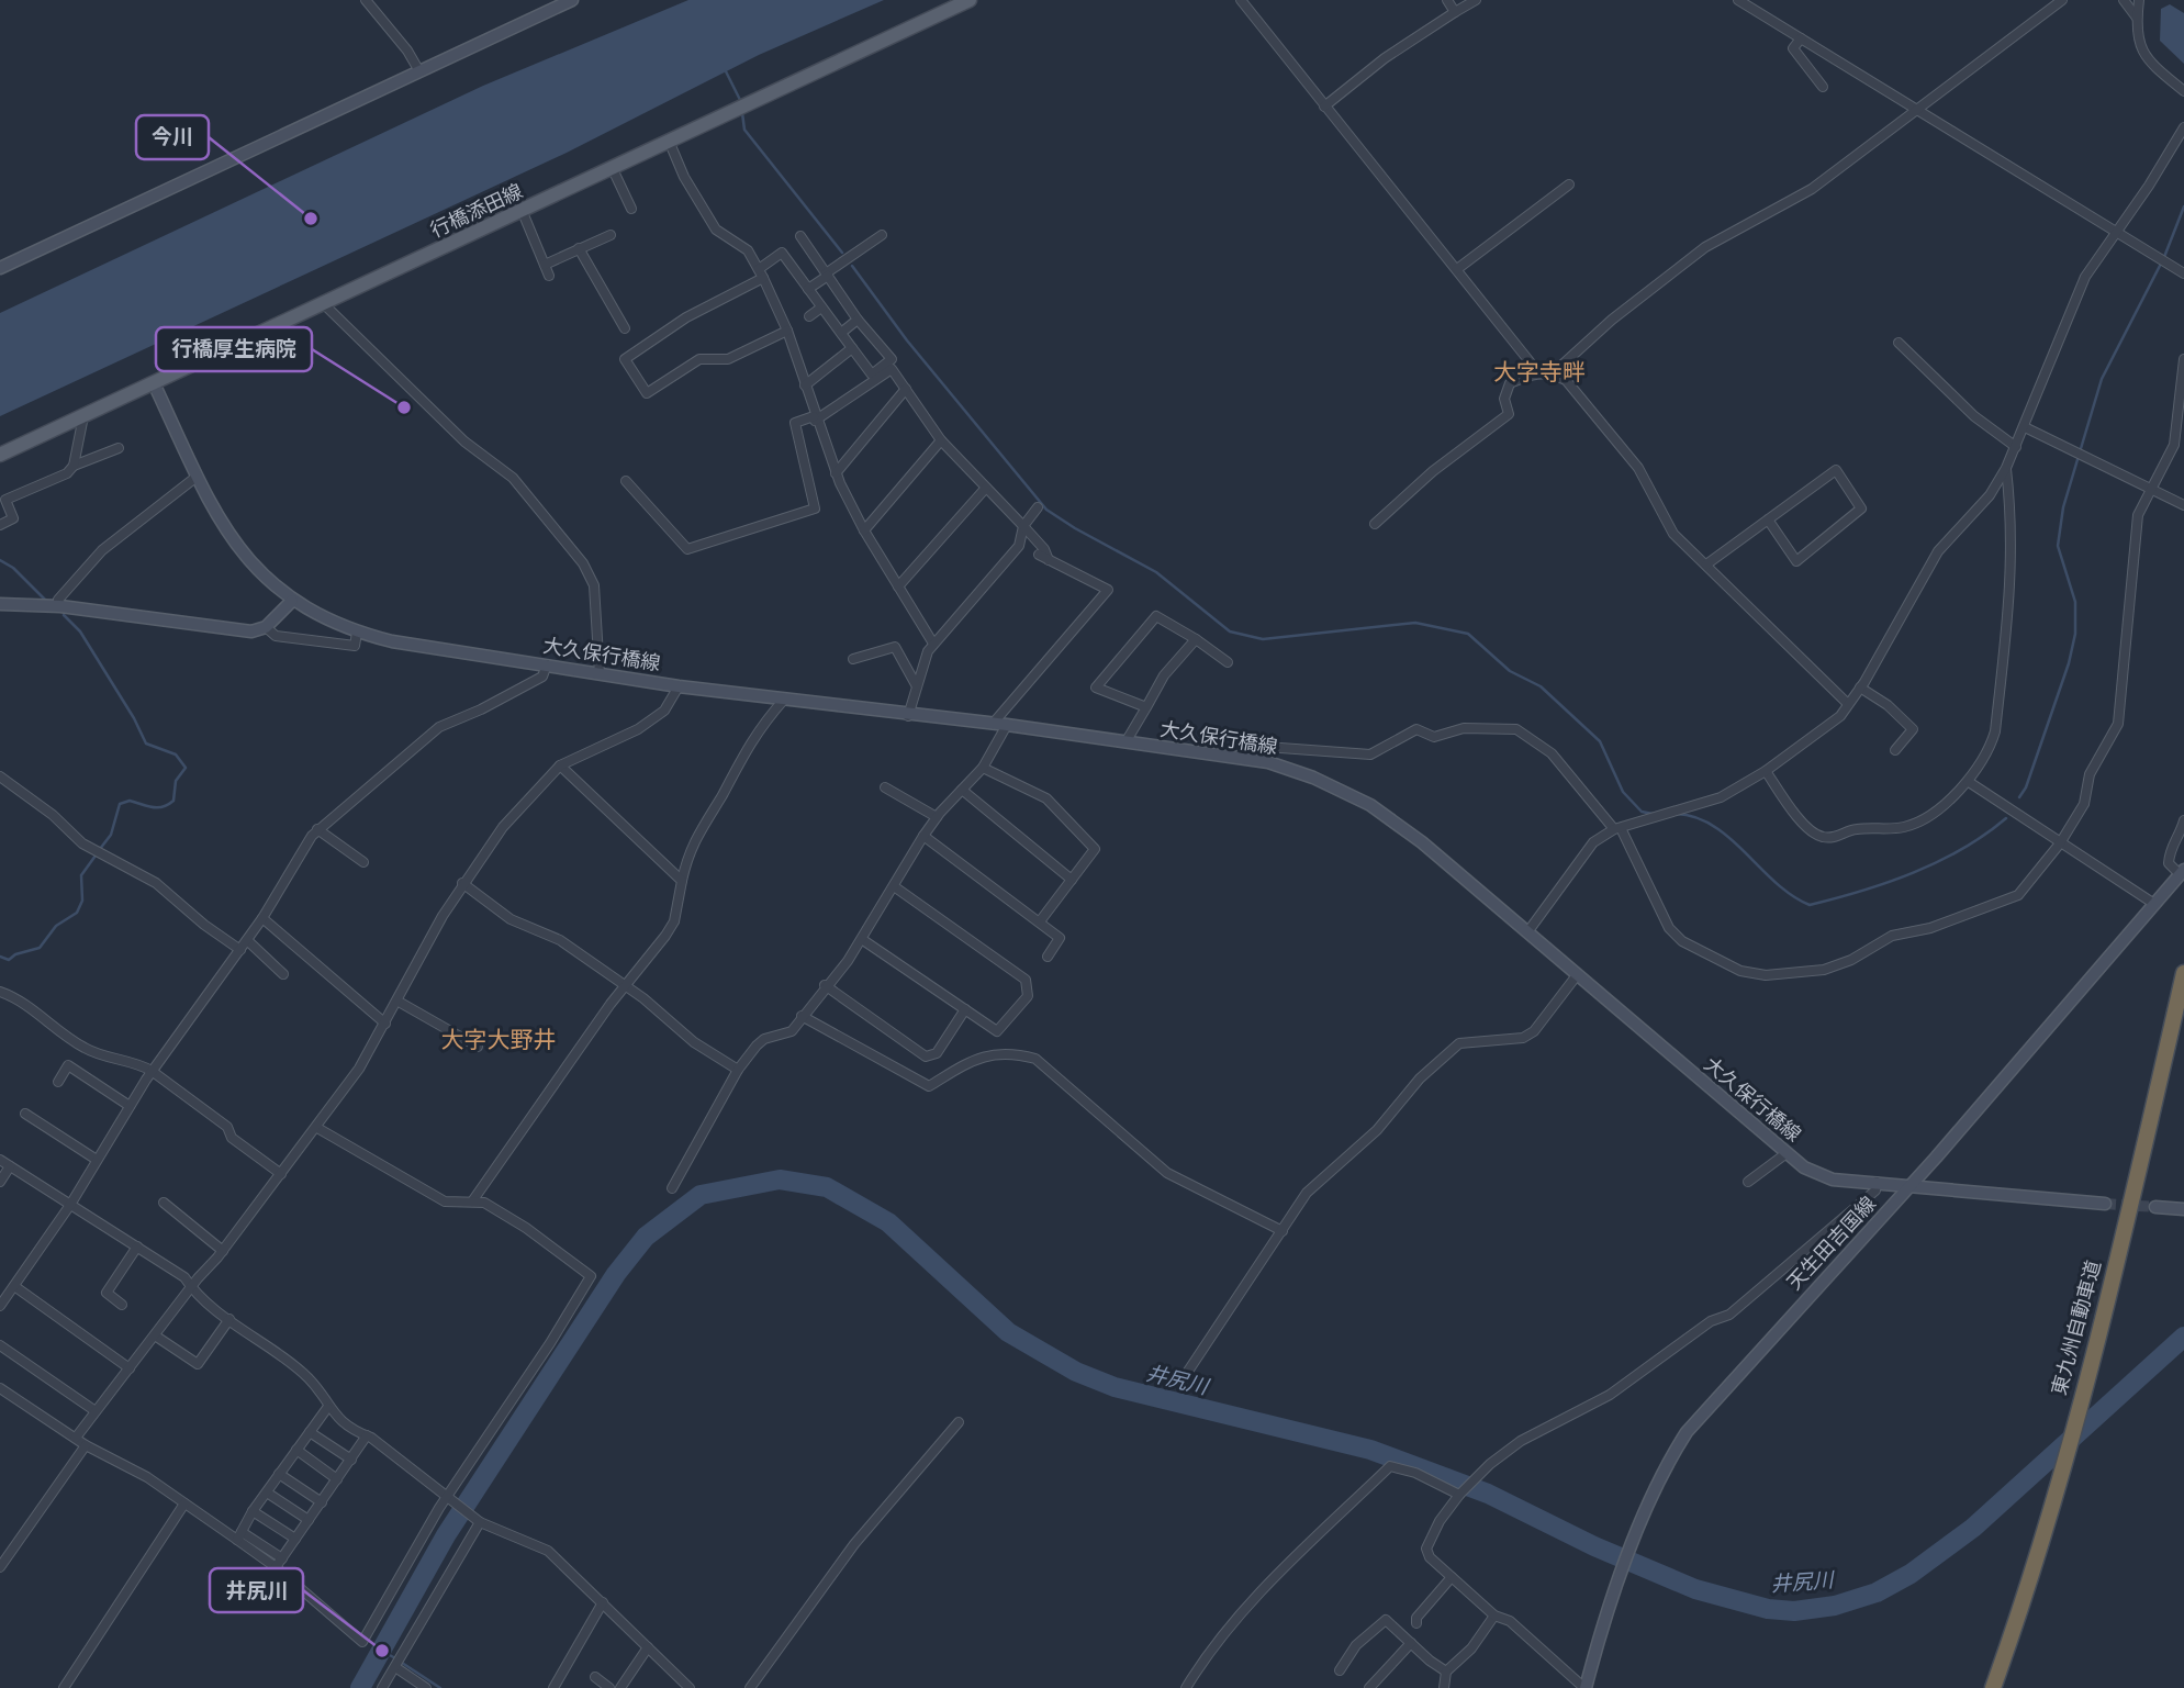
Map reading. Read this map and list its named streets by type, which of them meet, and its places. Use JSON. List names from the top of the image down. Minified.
{"streets":{"highway":["東九州自動車道"],"main road":["行橋添田線","大久保行橋線","天生田吉国線"]},"crossings":[["行橋添田線","大久保行橋線"],["大久保行橋線","天生田吉国線"]],"districts":["大字寺畔","大字大野井"],"water":["井尻川"],"places":["今川","行橋厚生病院","井尻川"]}
